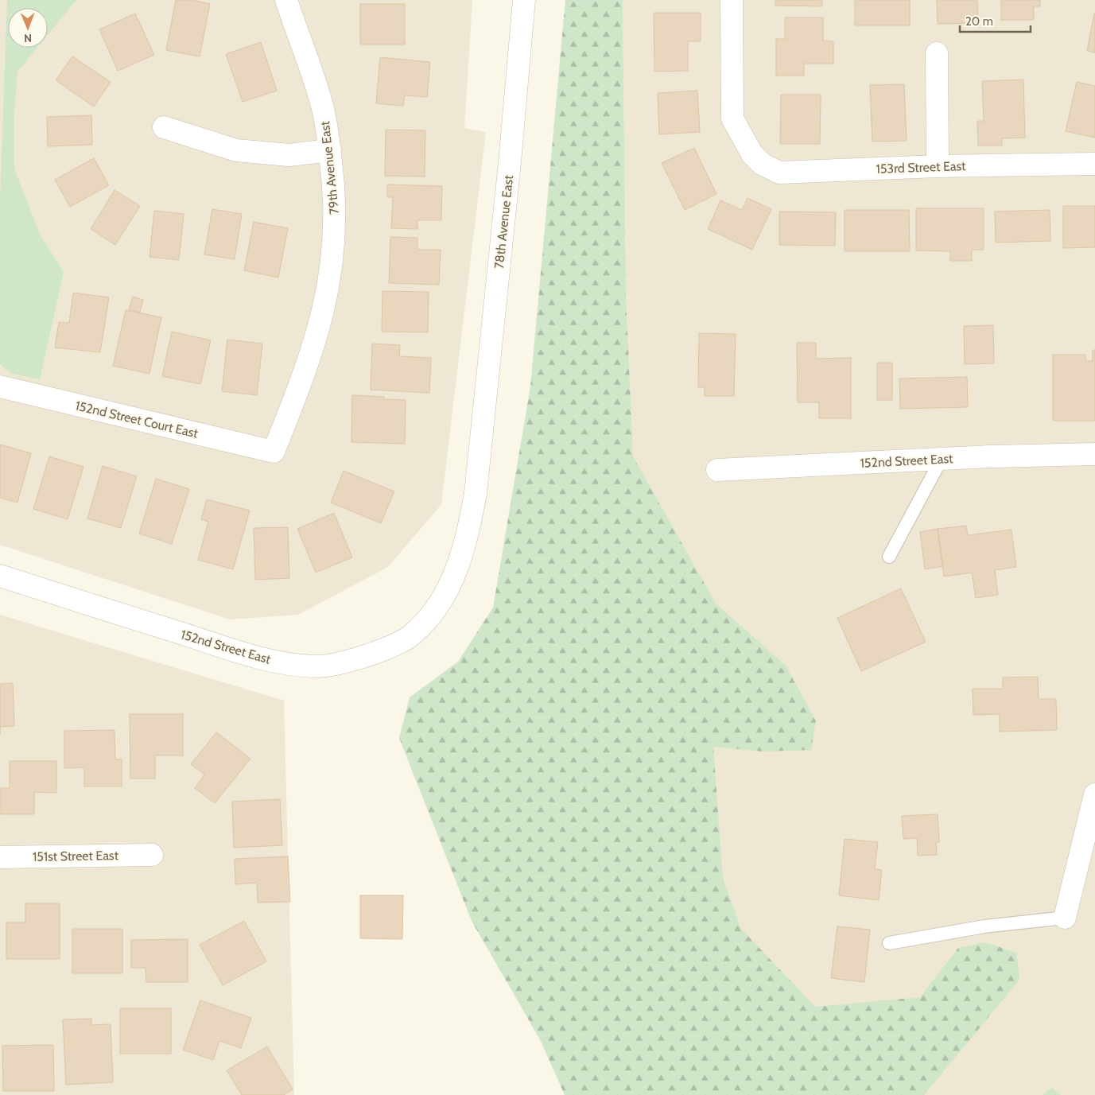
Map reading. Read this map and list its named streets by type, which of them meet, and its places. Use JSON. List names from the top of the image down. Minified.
{"streets":{"street":["153rd Street East","79th Avenue East","78th Avenue East","152nd Street Court East","152nd Street East","151st Street East"]},"crossings":[["79th Avenue East","152nd Street Court East"],["78th Avenue East","152nd Street East"]],"scale_bar":"20 m","north":"bottom"}
